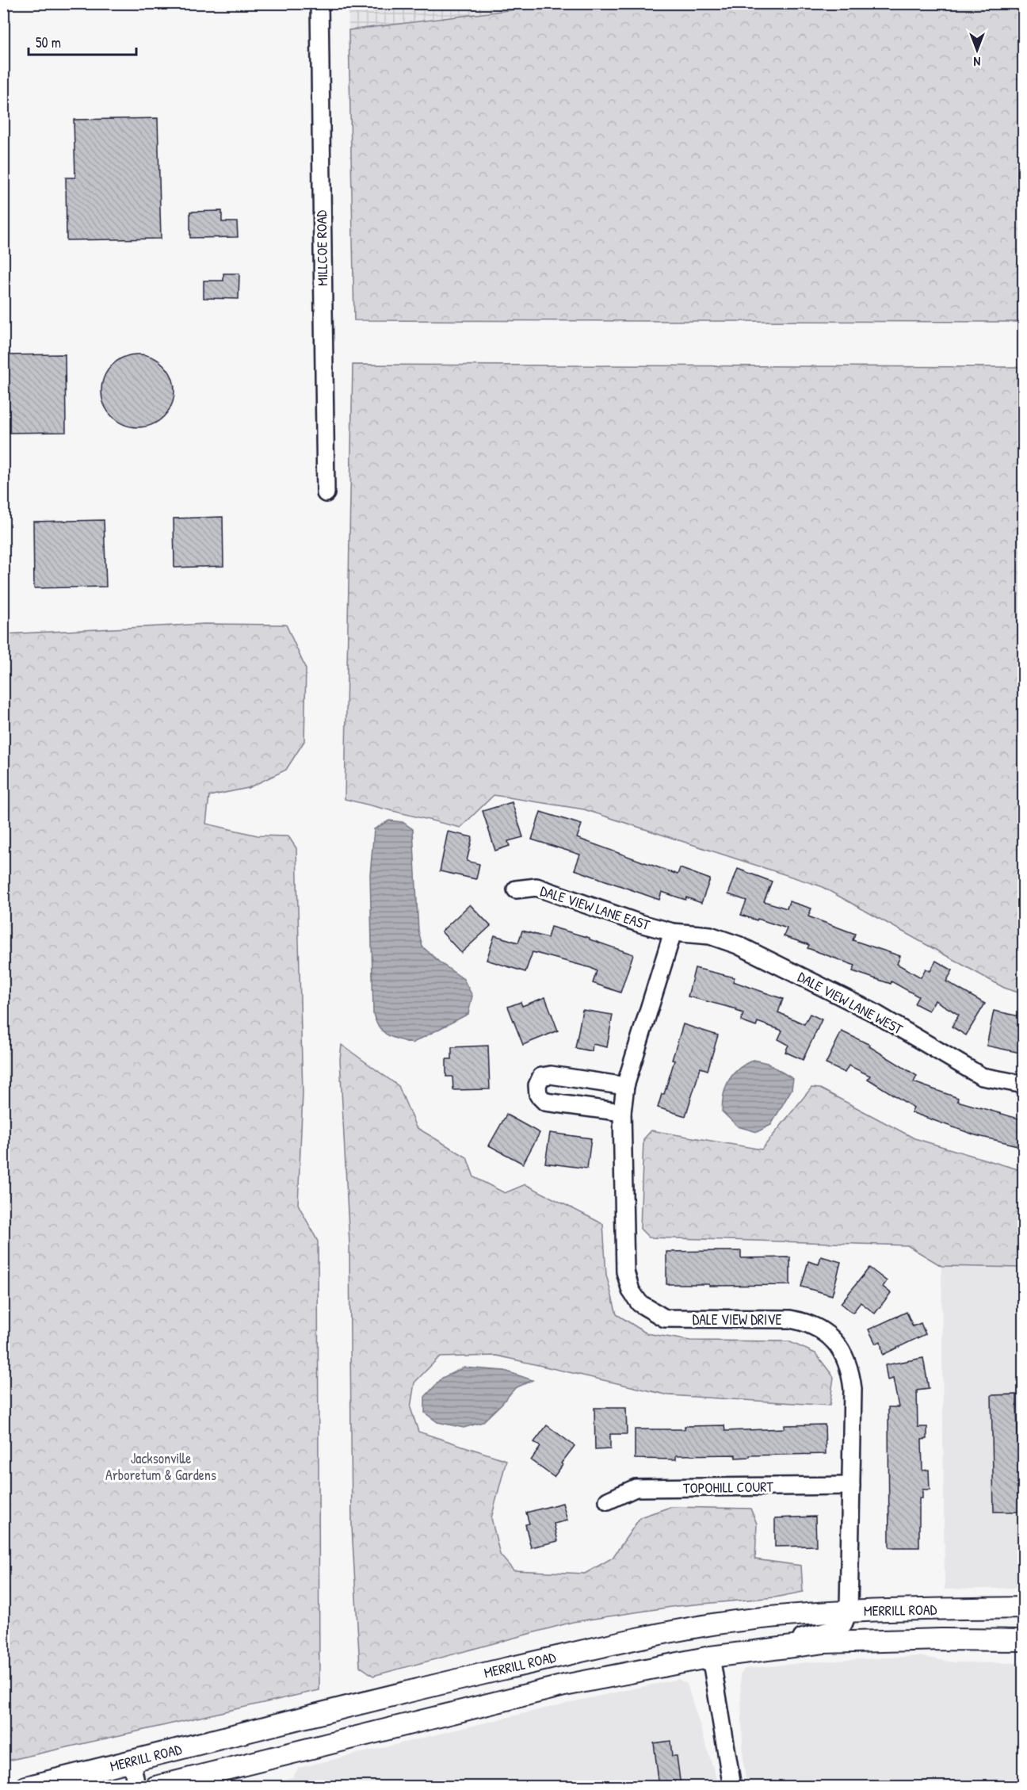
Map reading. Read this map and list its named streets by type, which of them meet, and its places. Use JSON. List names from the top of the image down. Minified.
{"streets":{"main road":["MERRILL ROAD"],"street":["MILLCOE ROAD","DALE VIEW LANE EAST","DALE VIEW LANE WEST","DALE VIEW DRIVE","TOPOHILL COURT"]},"crossings":[["DALE VIEW LANE EAST","DALE VIEW LANE WEST"],["DALE VIEW LANE EAST","DALE VIEW DRIVE"],["DALE VIEW LANE WEST","DALE VIEW DRIVE"],["DALE VIEW DRIVE","TOPOHILL COURT"],["DALE VIEW DRIVE","MERRILL ROAD"]],"parks":["Jacksonville Arboretum & Gardens"],"scale_bar":"50 m","north":"bottom"}
